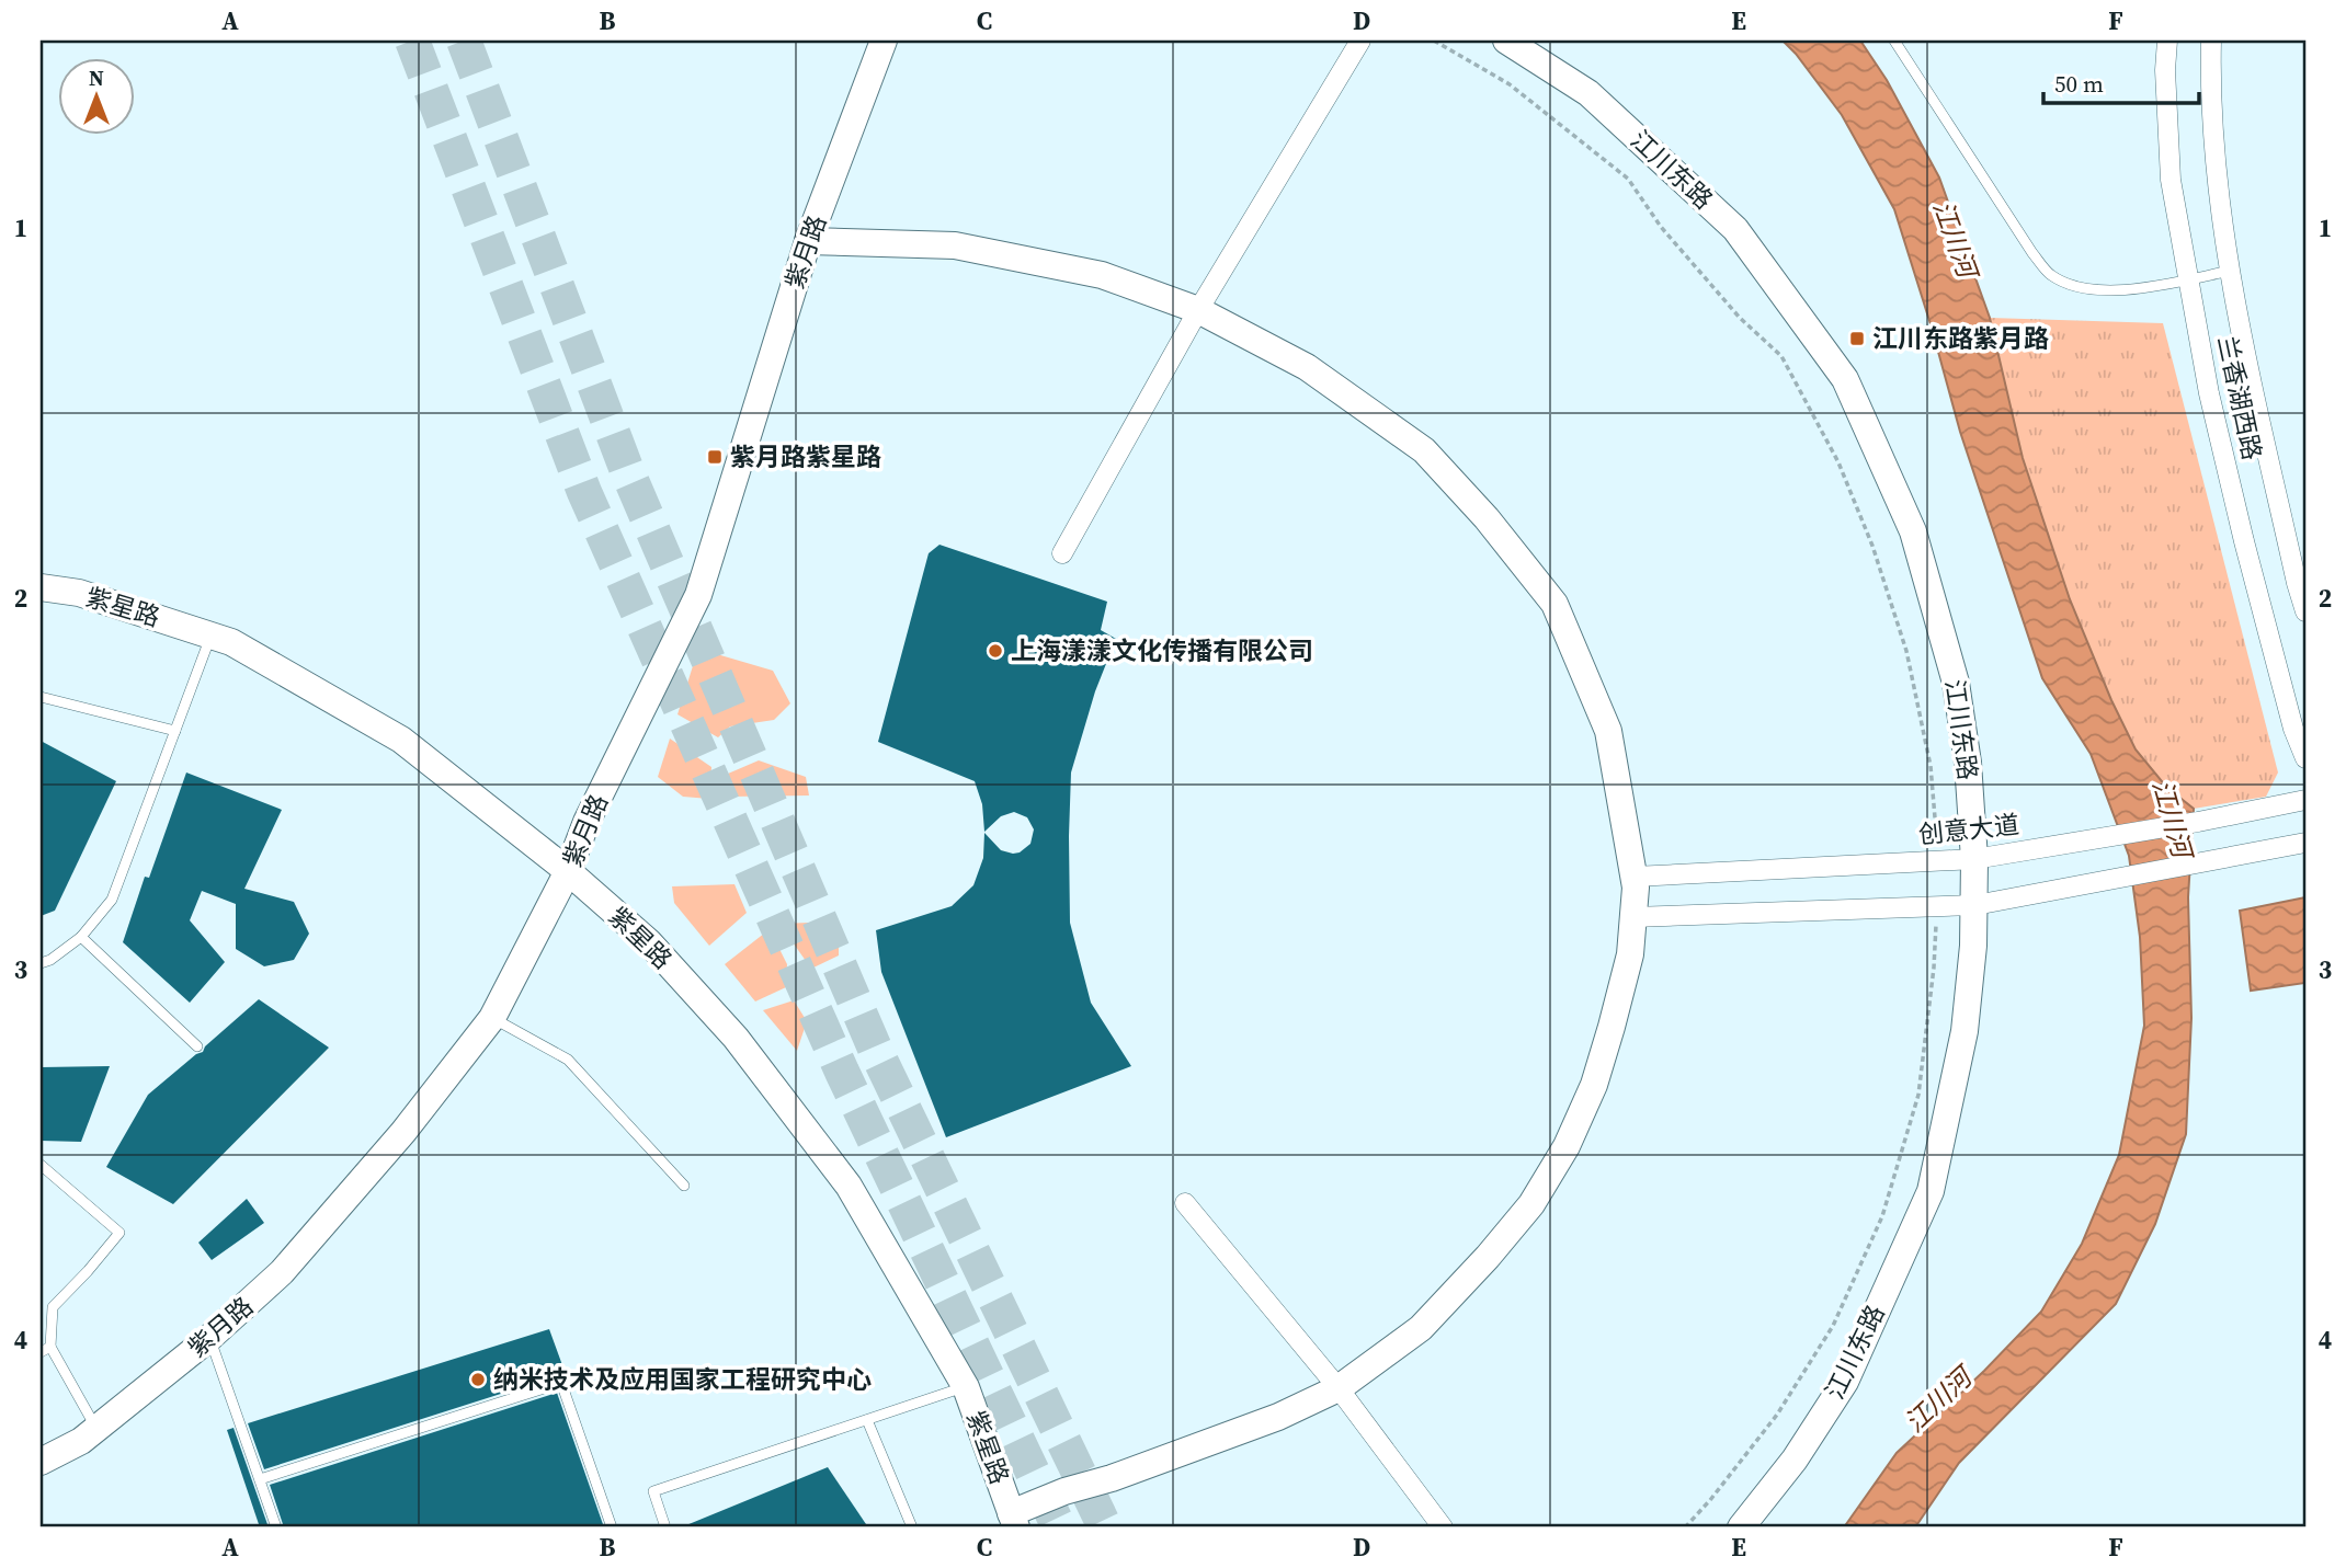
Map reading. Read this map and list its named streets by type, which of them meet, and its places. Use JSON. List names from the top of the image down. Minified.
{"streets":{"street":["江川东路","紫月路","兰香湖西路","紫星路","创意大道"]},"crossings":[["江川东路","创意大道"],["紫月路","紫星路"]],"water":["江川河"],"places":{"transit":["江川东路紫月路","紫月路紫星路"],"other":["上海漾漾文化传播有限公司","纳米技术及应用国家工程研究中心"]},"scale_bar":"50 m","north":"top","grid":{"columns":["A","B","C","D","E","F"],"rows":["1","2","3","4"]}}
